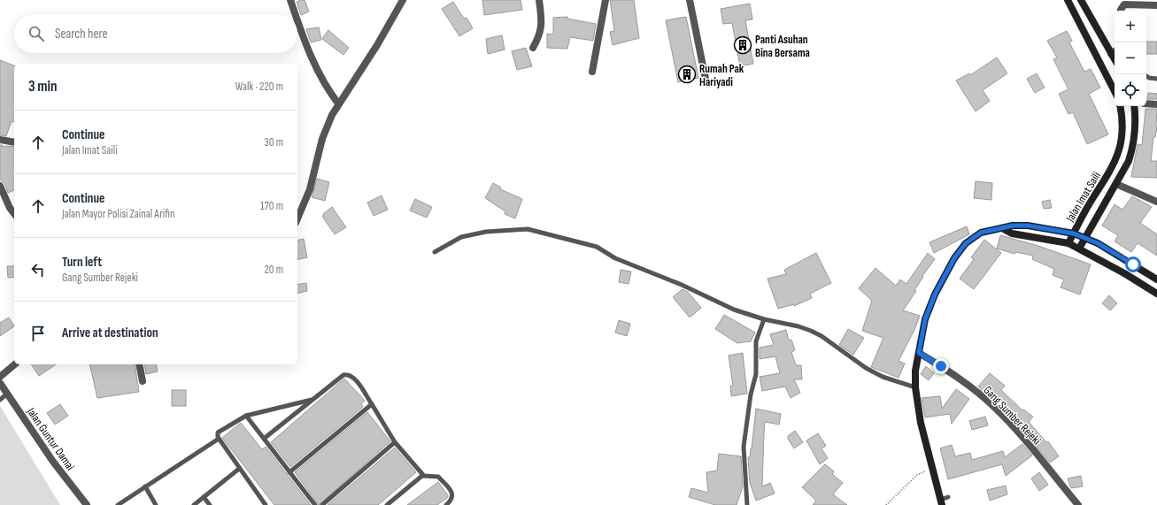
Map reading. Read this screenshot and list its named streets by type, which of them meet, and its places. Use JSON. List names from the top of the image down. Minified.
{"streets":{"main road":["Jalan Imat Saili"],"street":["Gang Sumber Rejeki","Jalan Guntur Damai"]},"places":{"building":["Panti Asuhan Bina Bersama","Rumah Pak Hariyadi"]},"page":{"map_buttons":["+","−"],"search":"Search here","heading":["3 min","Walk · 220 m"],"list":[["Continue","Jalan Imat Saili","30 m"],["Continue","Jalan Mayor Polisi Zainal Arifin","170 m"],["Turn left","Gang Sumber Rejeki","20 m"],"Arrive at destination"]}}
